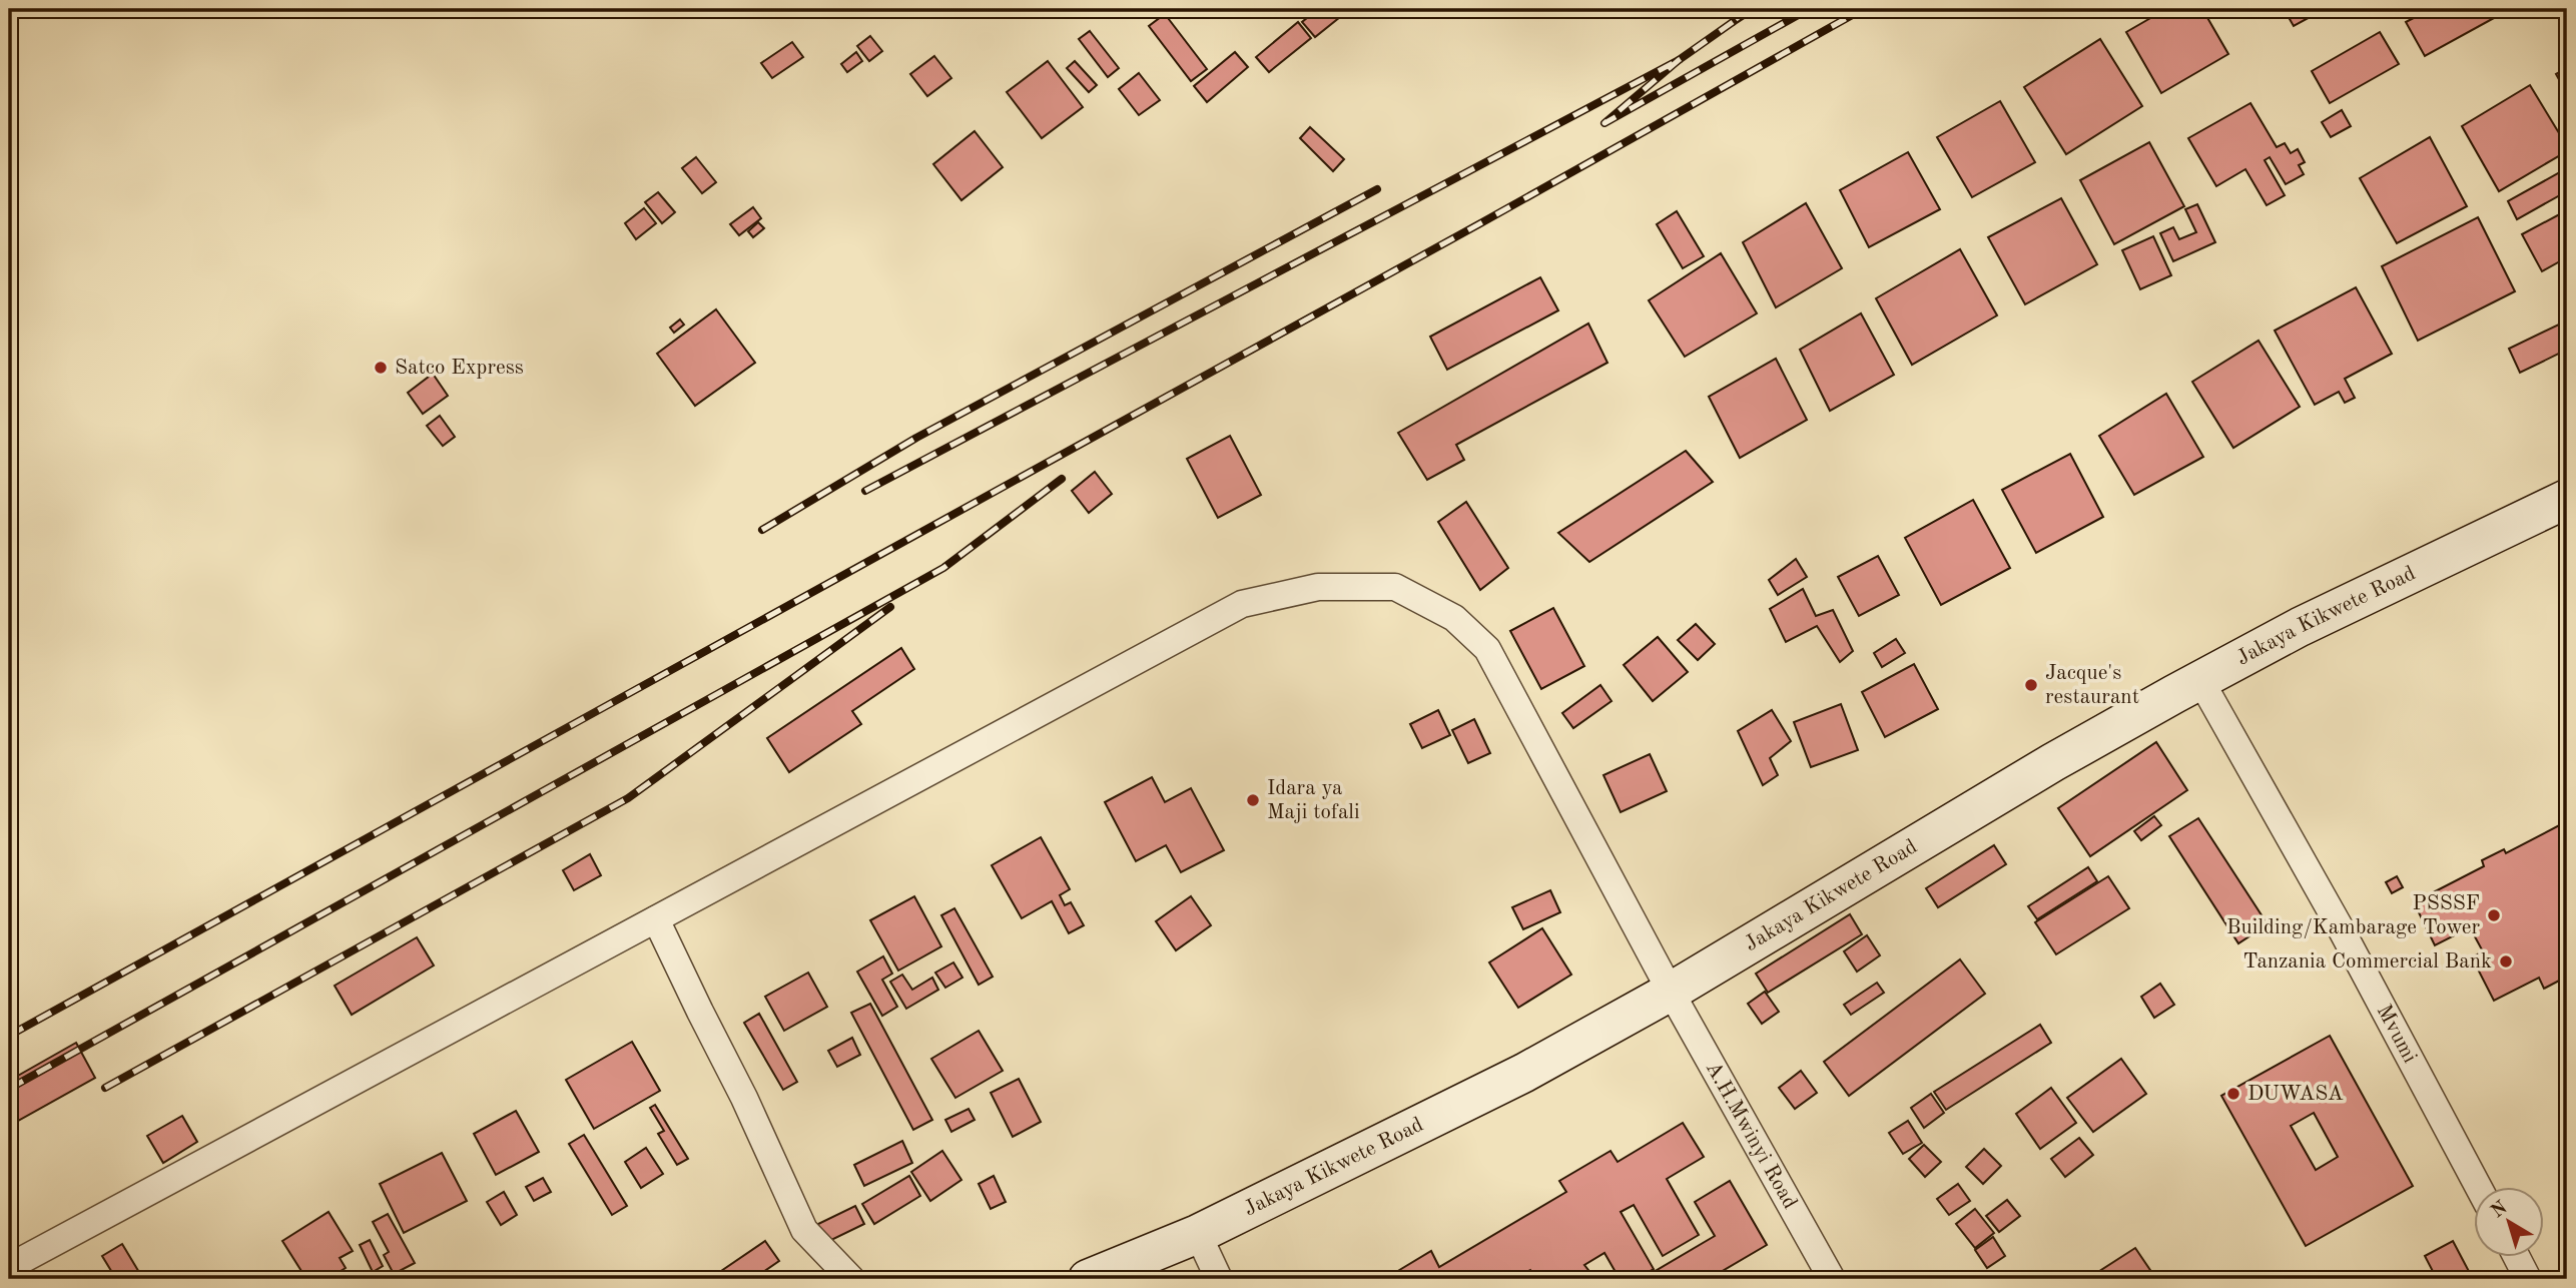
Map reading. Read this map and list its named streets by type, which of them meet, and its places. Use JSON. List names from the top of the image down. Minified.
{"streets":{"main road":["Jakaya Kikwete Road"],"street":["Mvumi","A.H.Mwinyi Road"]},"crossings":[["Jakaya Kikwete Road","Mvumi"],["Jakaya Kikwete Road","A.H.Mwinyi Road"]],"places":["Satco Express","Jacque's restaurant","Idara ya Maji tofali","PSSSF Building/Kambarage Tower","Tanzania Commercial Bank","DUWASA"],"north":"top left"}
